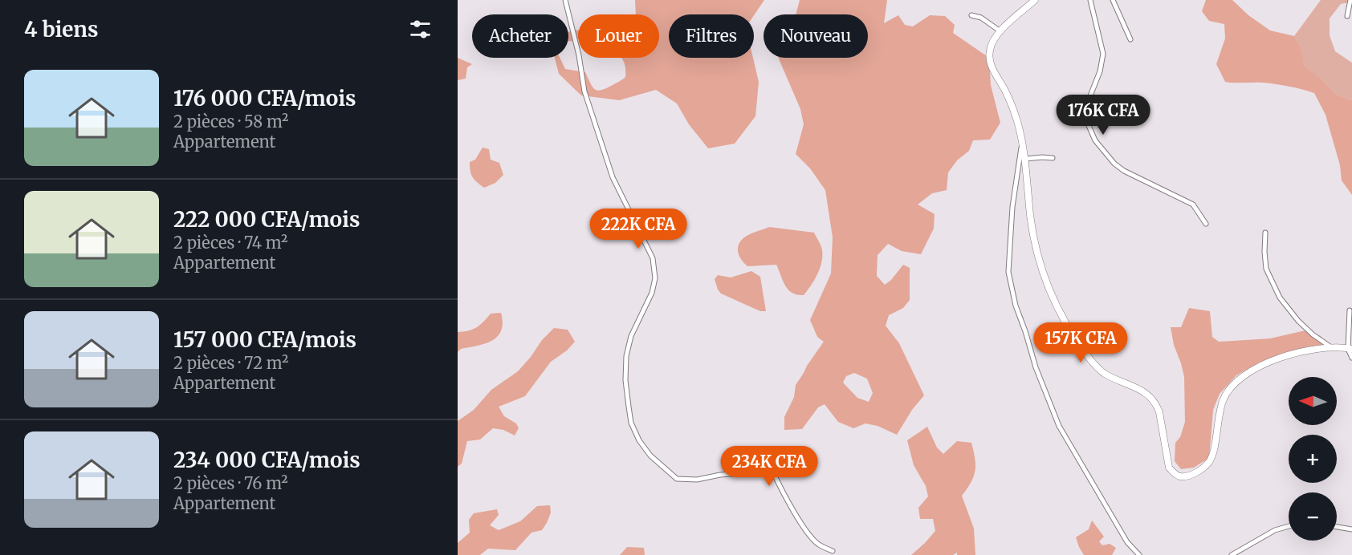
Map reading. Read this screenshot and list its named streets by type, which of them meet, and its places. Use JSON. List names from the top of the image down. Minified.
{"north":"left","page":{"heading":"4 biens","chip":["Acheter","Louer","Filtres","Nouveau"],"list":[{"name":"176 000 CFA/mois","note":"2 pièces · 58 m² · Appartement"},{"name":"222 000 CFA/mois","note":"2 pièces · 74 m² · Appartement"},{"name":"157 000 CFA/mois","note":"2 pièces · 72 m² · Appartement"},{"name":"234 000 CFA/mois","note":"2 pièces · 76 m² · Appartement"}],"price":["176K CFA","222K CFA","157K CFA","234K CFA"],"map_buttons":["+","−"]}}
